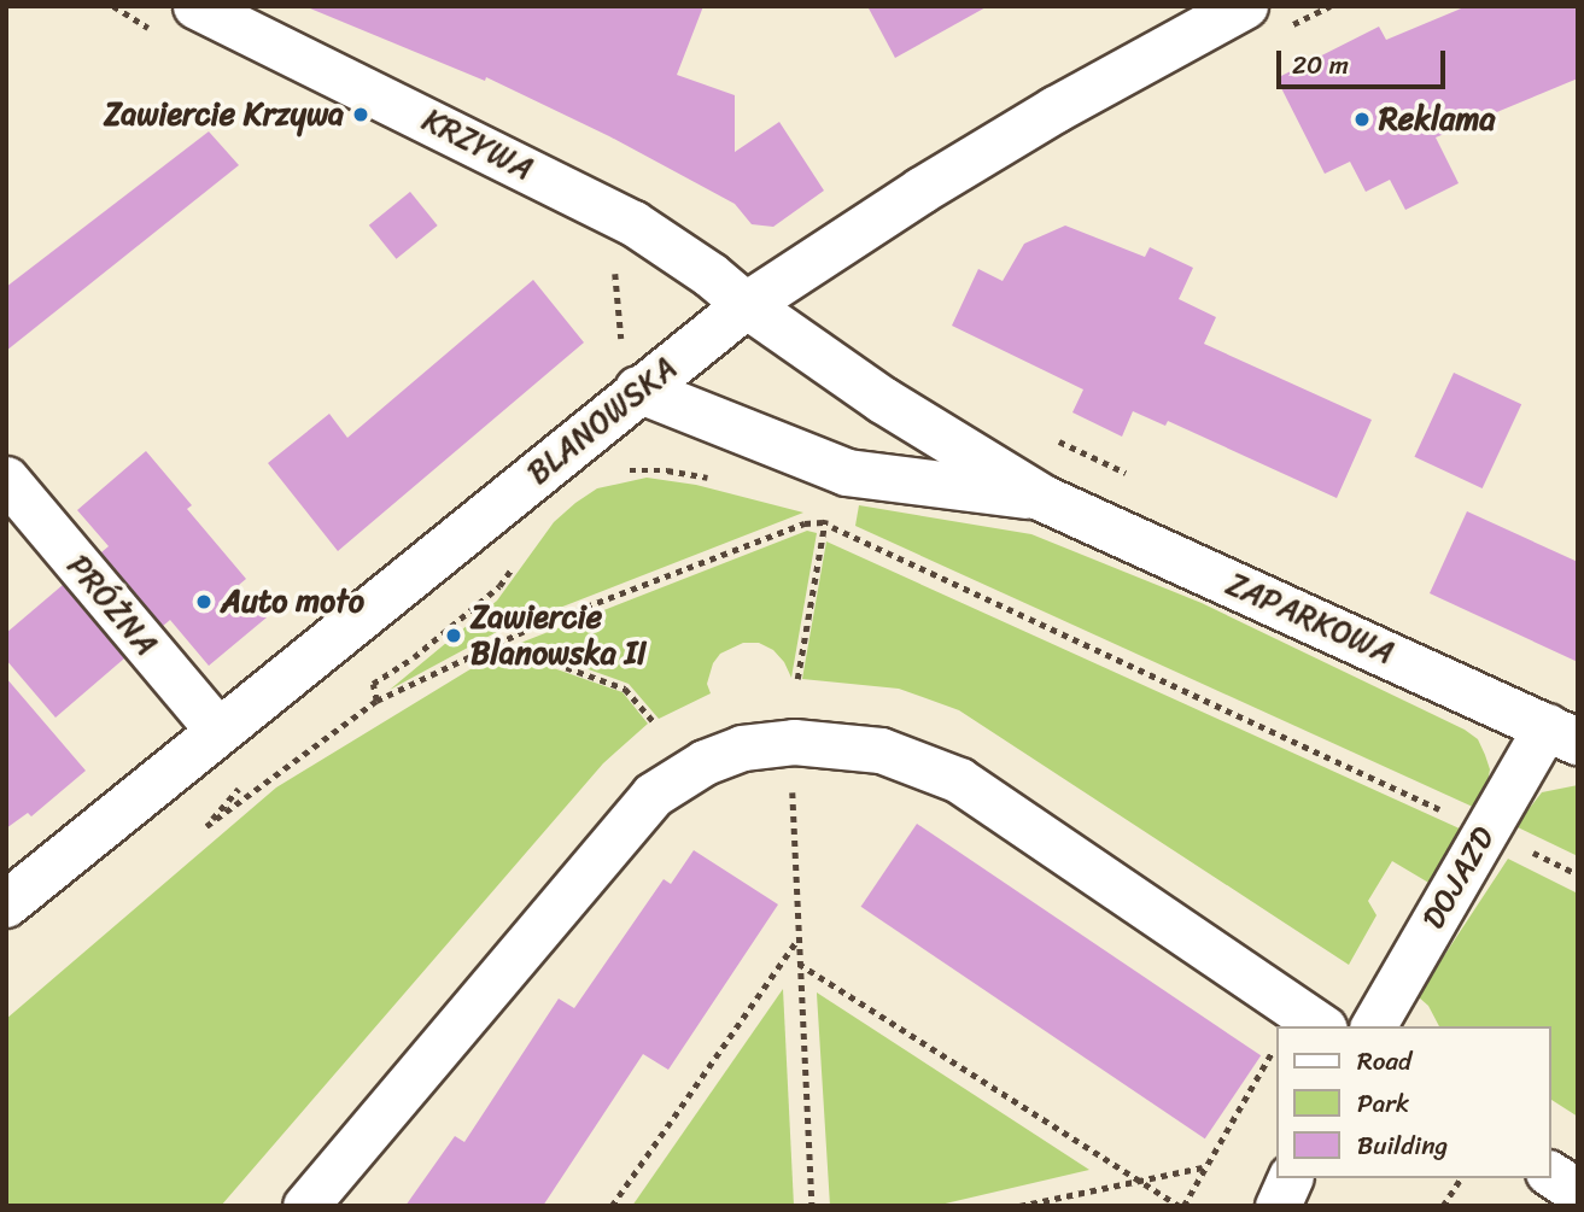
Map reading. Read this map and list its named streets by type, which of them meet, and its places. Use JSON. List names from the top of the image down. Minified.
{"streets":{"street":["KRZYWA","BLANOWSKA","PRÓŻNA","ZAPARKOWA","DOJAZD"]},"crossings":[["KRZYWA","BLANOWSKA"],["KRZYWA","ZAPARKOWA"],["BLANOWSKA","PRÓŻNA"],["BLANOWSKA","ZAPARKOWA"],["ZAPARKOWA","DOJAZD"]],"places":["Zawiercie Krzywa","Reklama","Auto moto","Zawiercie Blanowska II"],"legend":["Road","Park","Building"],"scale_bar":"20 m"}
